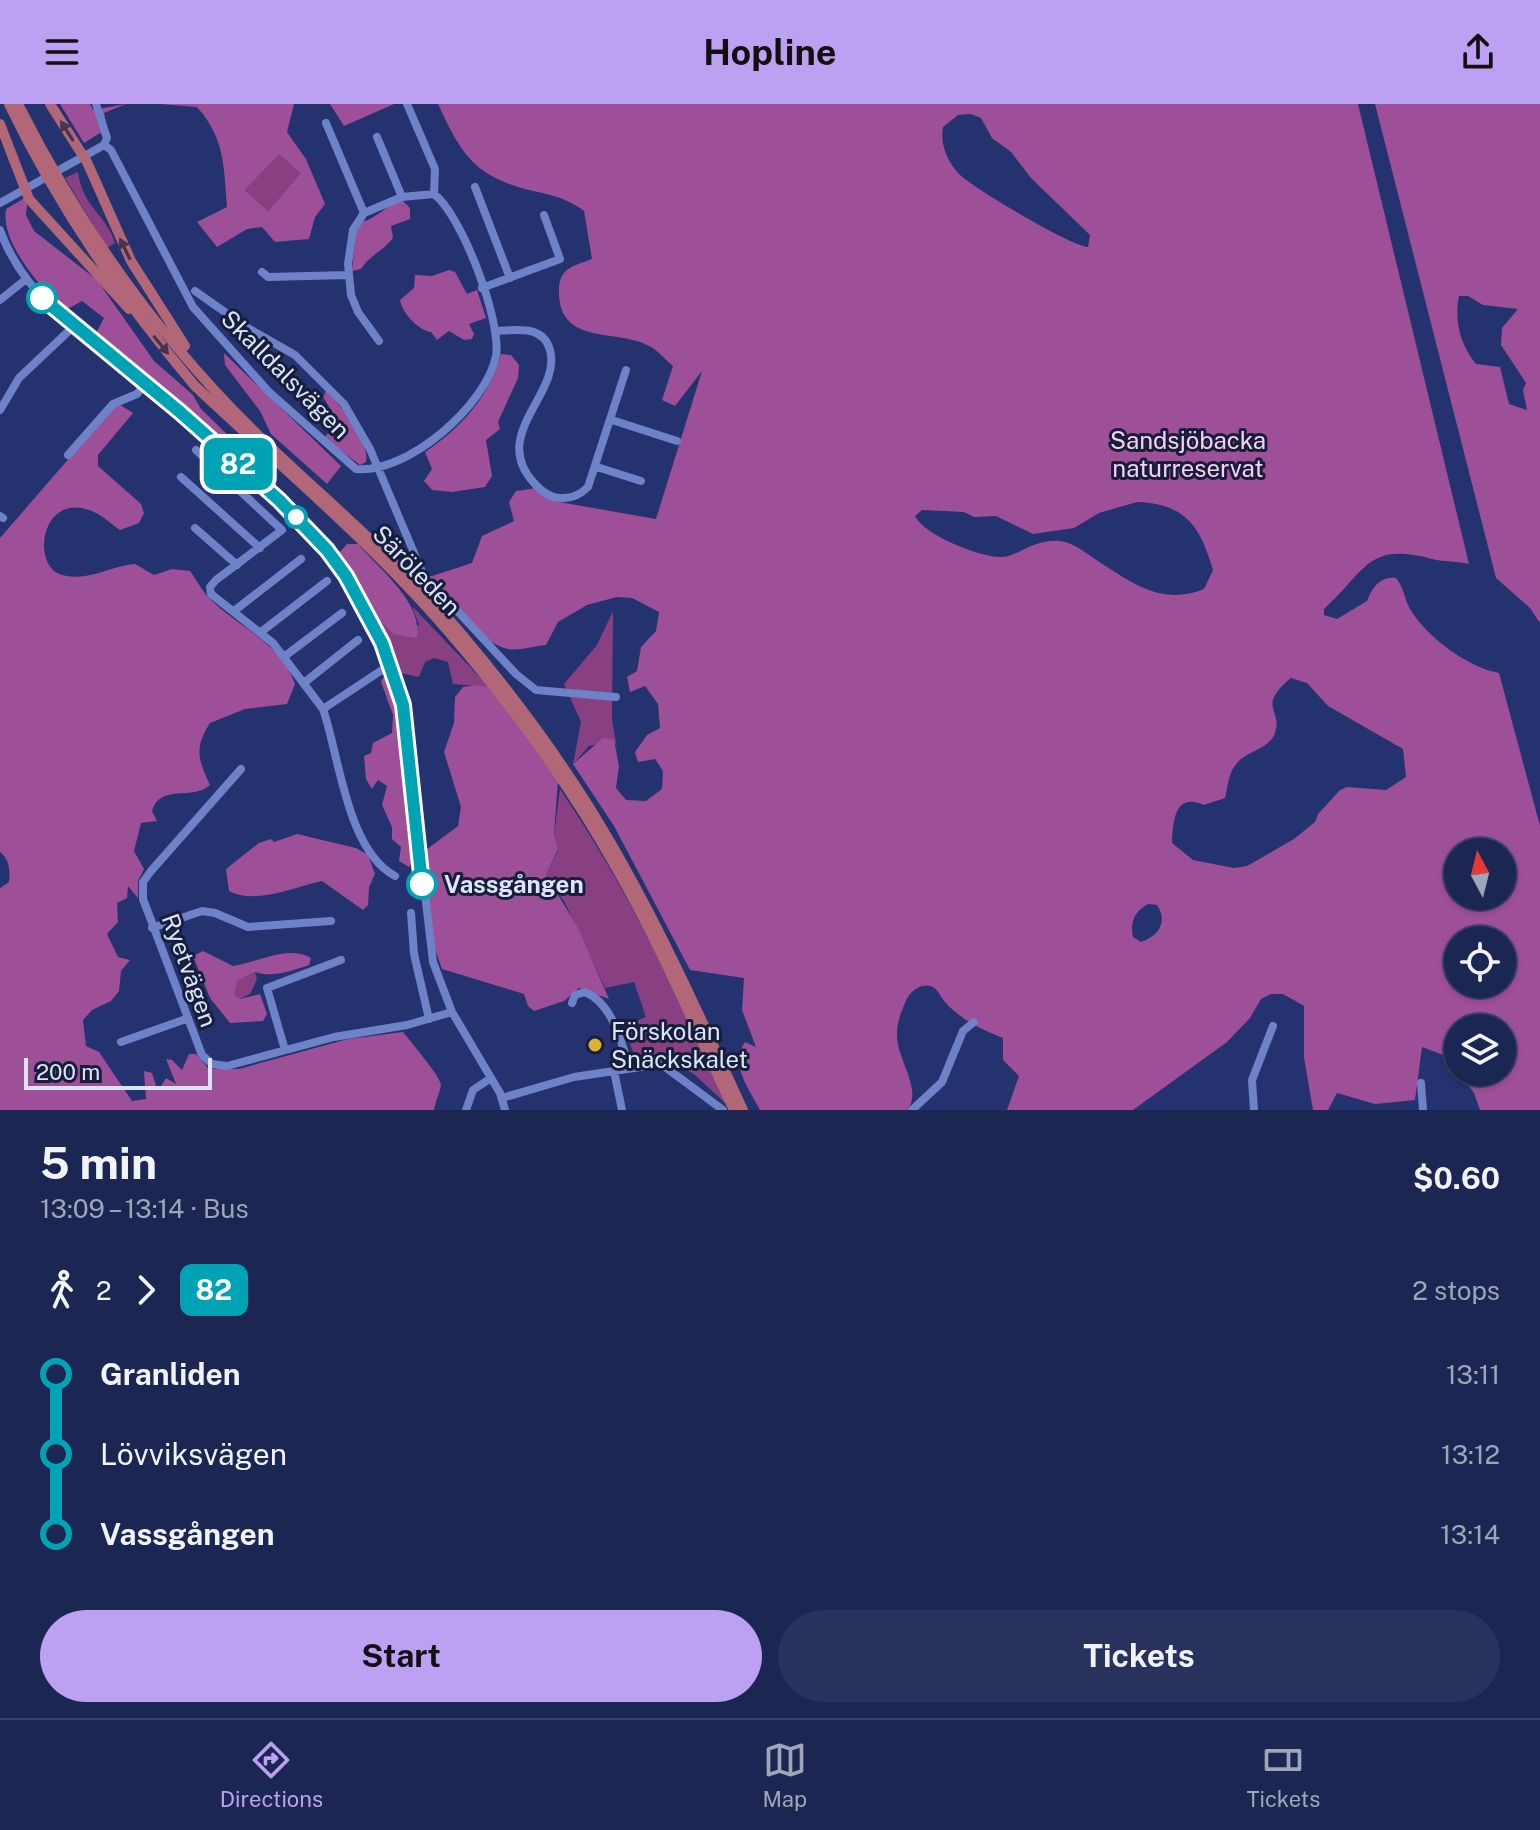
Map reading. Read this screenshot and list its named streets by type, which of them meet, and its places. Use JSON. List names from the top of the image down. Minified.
{"streets":{"main road":["Säröleden"],"street":["Skalldalsvägen","Ryetvägen"]},"parks":["Sandsjöbacka naturreservat"],"places":["Vassgången","Förskolan Snäckskalet"],"lines":["bus line 82"],"scale_bar":"200 m","north":"top","page":{"header":"Hopline","on_map":"82","scale":"200 m","heading":["5 min","13:09 – 13:14 · Bus","$0.60"],"legs":["2","82","2 stops"],"list":[{"name":"Granliden","value":"13:11"},{"name":"Lövviksvägen","value":"13:12"},{"name":"Vassgången","value":"13:14"}],"buttons":["Start","Tickets"],"tabs":["Directions","Map","Tickets"]}}
